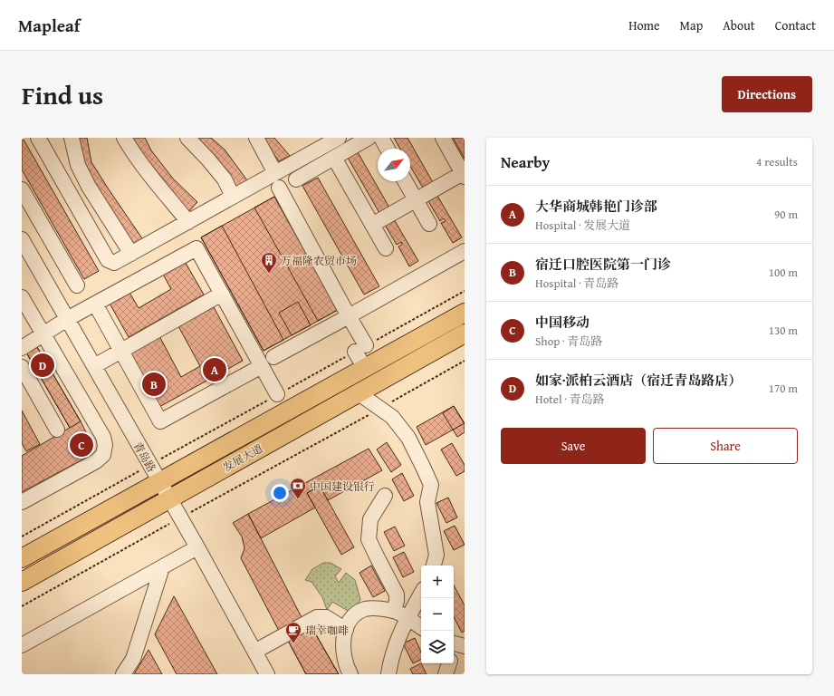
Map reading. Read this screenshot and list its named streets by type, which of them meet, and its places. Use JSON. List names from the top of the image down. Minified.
{"streets":{"main road":["发展大道"],"street":["青岛路"]},"crossings":[["青岛路","发展大道"]],"places":{"building":["万福隆农贸市场"],"bank":["中国建设银行"],"cafe":["瑞幸咖啡"]},"north":"top right","page":{"header":"Mapleaf","nav":["Home","Map","About","Contact"],"title":"Find us","buttons":["Directions",["Save","Share"]],"heading":["Nearby","4 results"],"list":[{"mark":"A","name":"大华商城韩艳门诊部","note":"Hospital · 发展大道","value":"90 m"},{"mark":"B","name":"宿迁口腔医院第一门诊","note":"Hospital · 青岛路","value":"100 m"},{"mark":"C","name":"中国移动","note":"Shop · 青岛路","value":"130 m"},{"mark":"D","name":"如家·派柏云酒店（宿迁青岛路店）","note":"Hotel · 青岛路","value":"170 m"}],"pins":["D","A","B","C"],"map_buttons":["+","−"]}}
